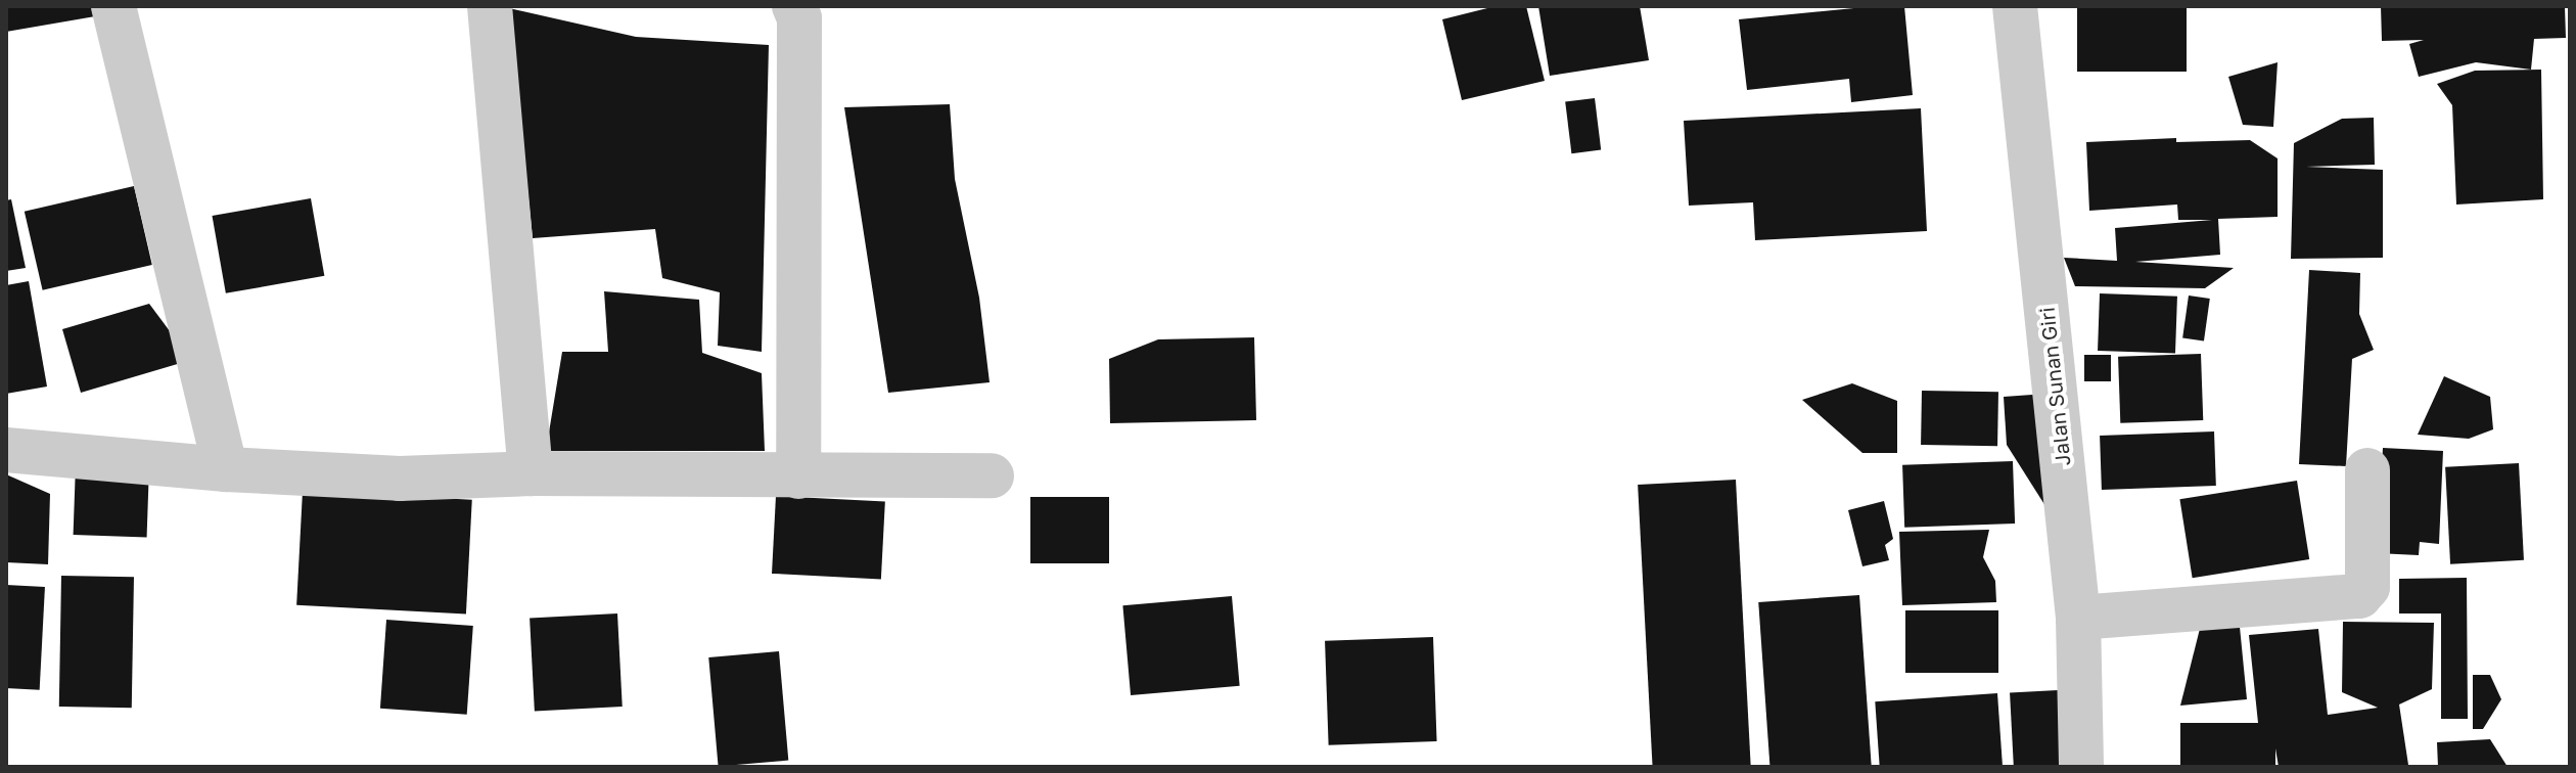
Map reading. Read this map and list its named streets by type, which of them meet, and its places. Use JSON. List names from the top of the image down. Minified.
{"streets":{"street":["Jalan Sunan Giri"]}}
